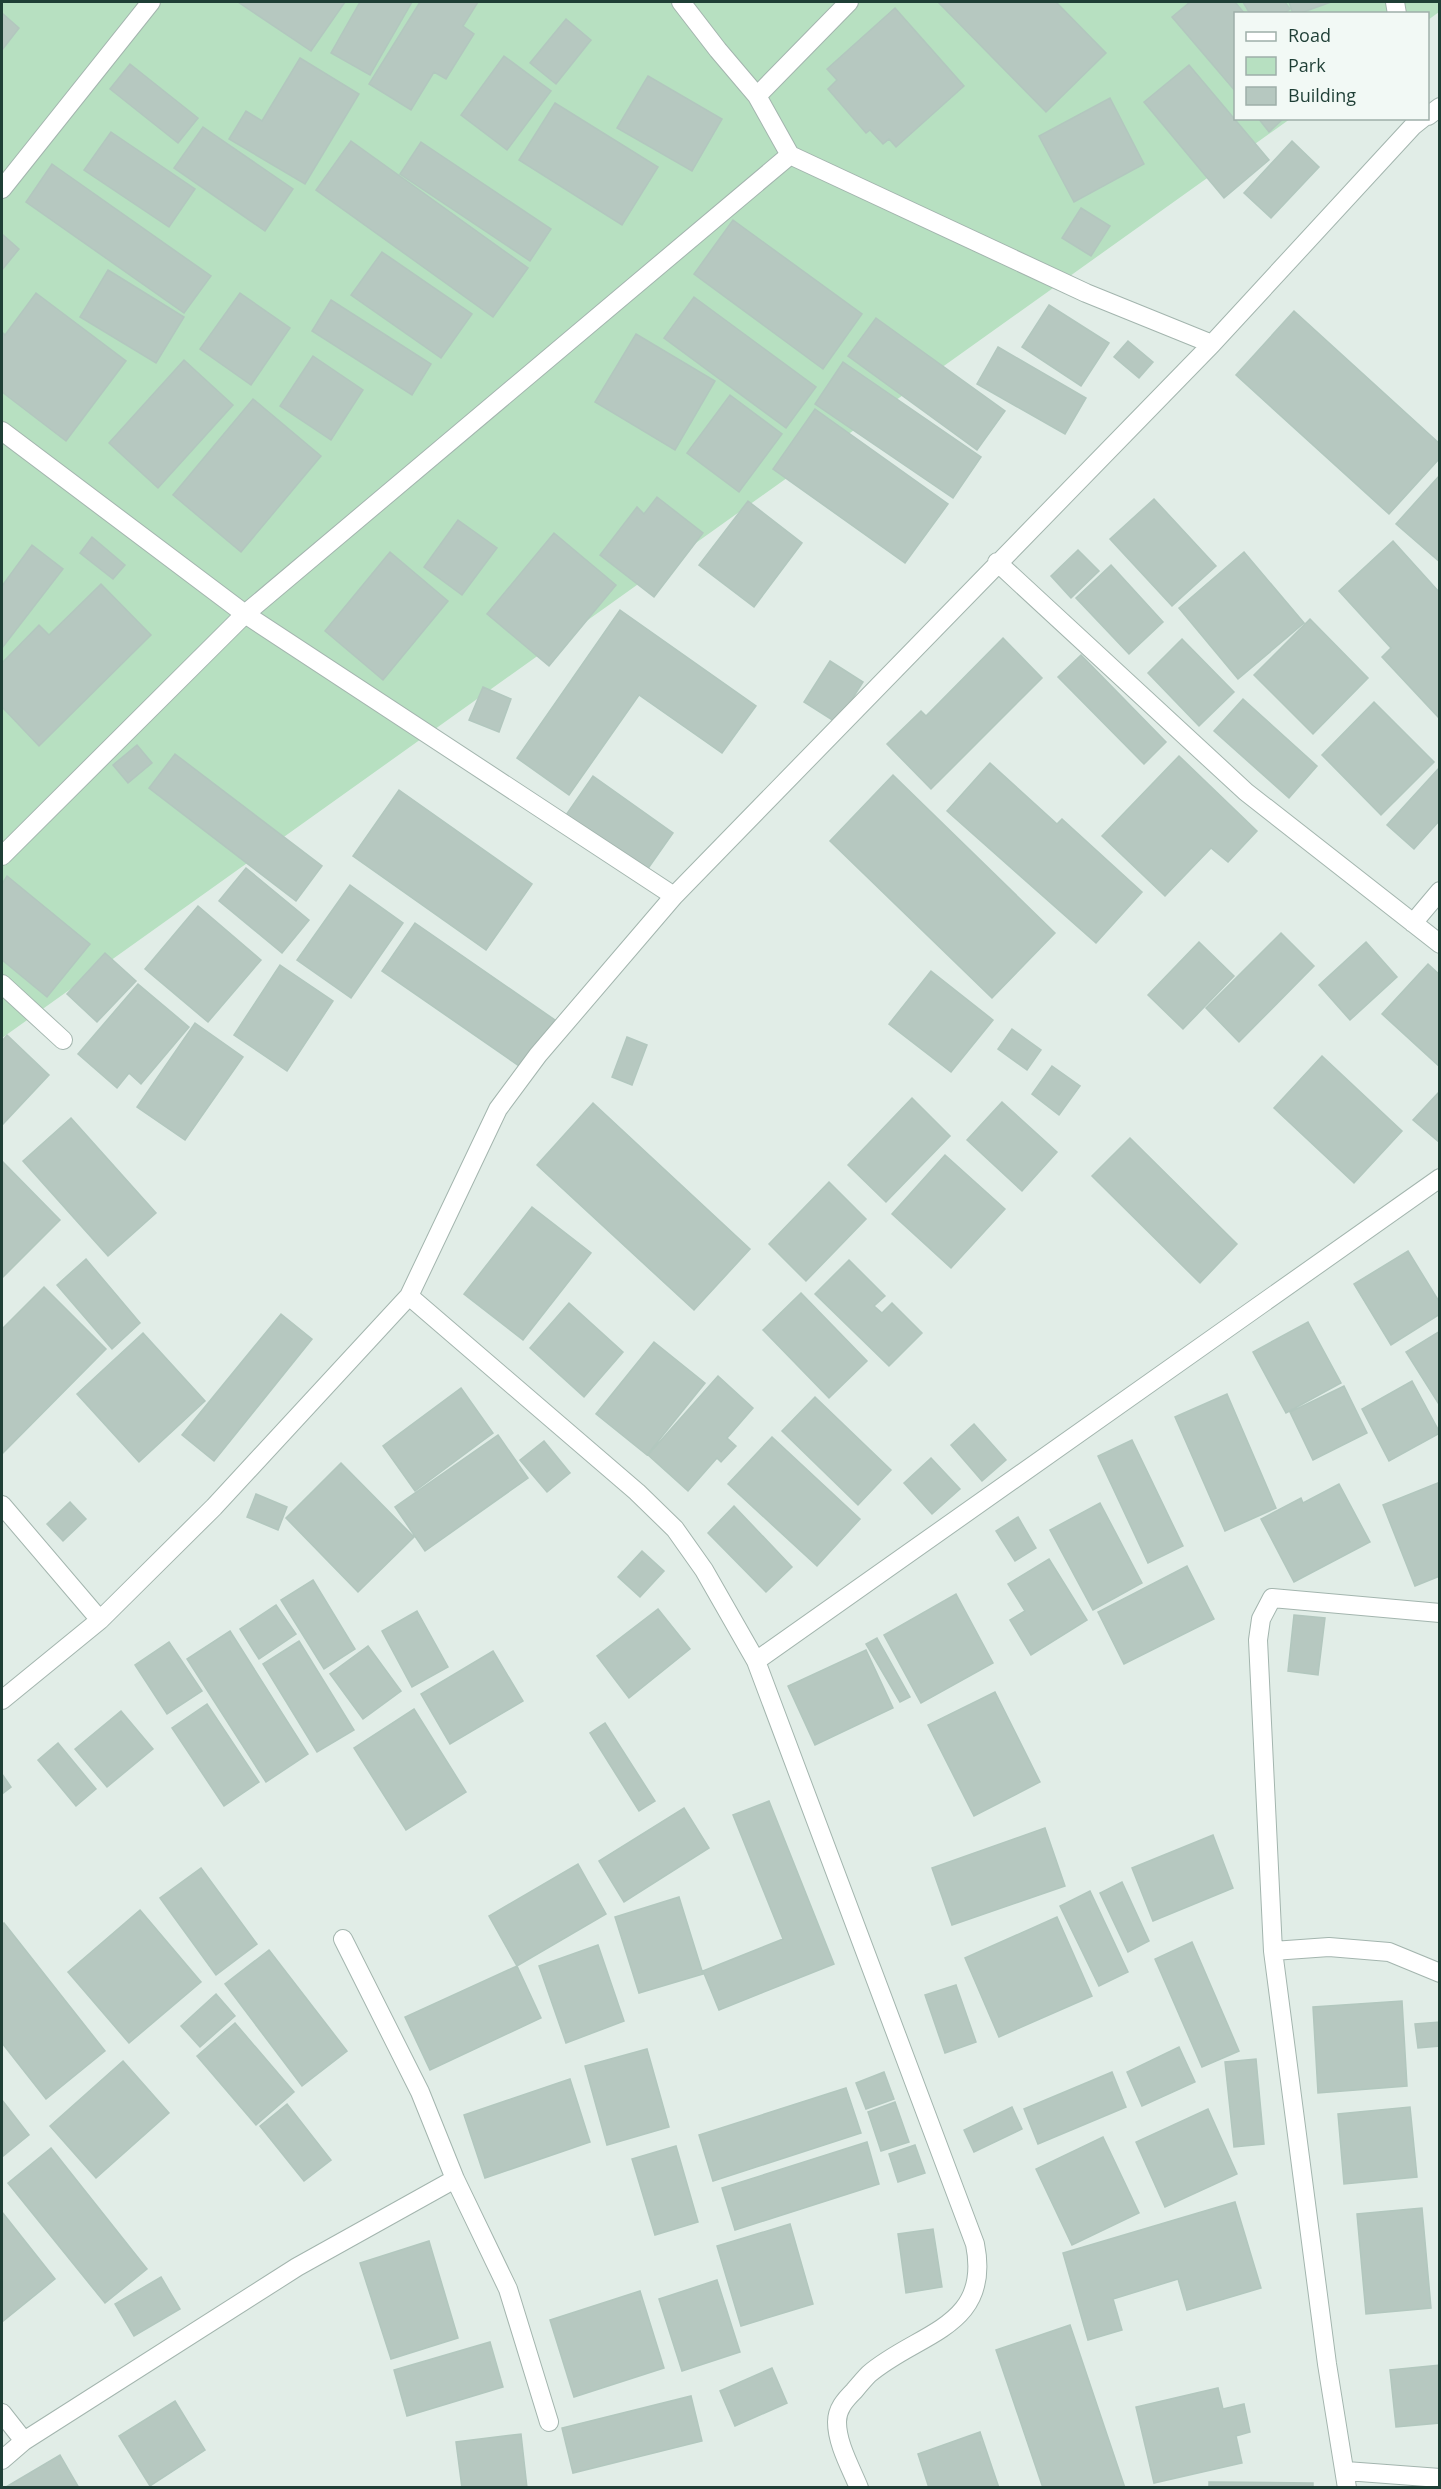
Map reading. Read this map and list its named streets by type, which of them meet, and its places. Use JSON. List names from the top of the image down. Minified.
{"legend":["Road","Park","Building"]}
